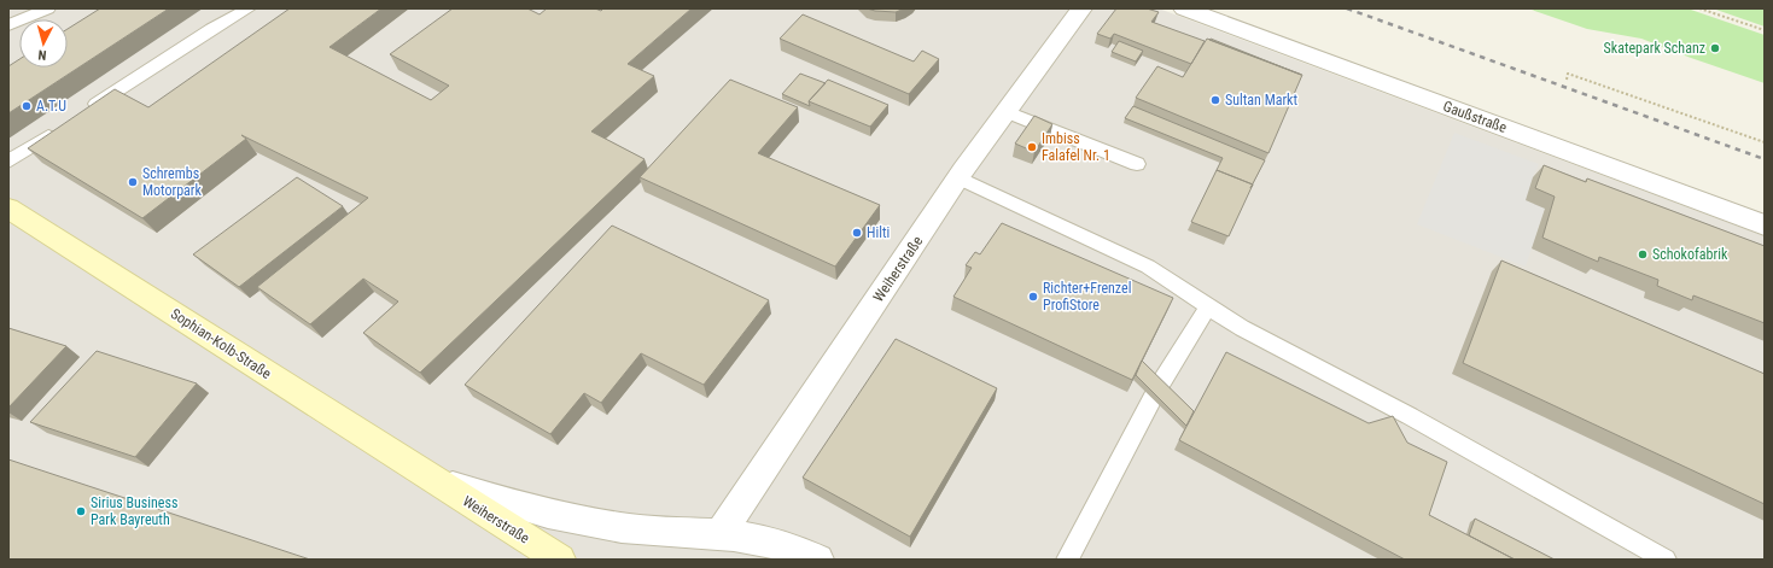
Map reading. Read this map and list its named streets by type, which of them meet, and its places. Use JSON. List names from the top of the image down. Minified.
{"streets":{"main road":["Weiherstraße","Sophian-Kolb-Straße"],"street":["Gaußstraße"]},"crossings":[["Weiherstraße","Sophian-Kolb-Straße"]],"places":["Skatepark Schanz","Sultan Markt","A.T.U","Imbiss Falafel Nr. 1","Schrembs Motorpark","Hilti","Schokofabrik","Richter+Frenzel ProfiStore","Sirius Business Park Bayreuth"],"north":"bottom"}
